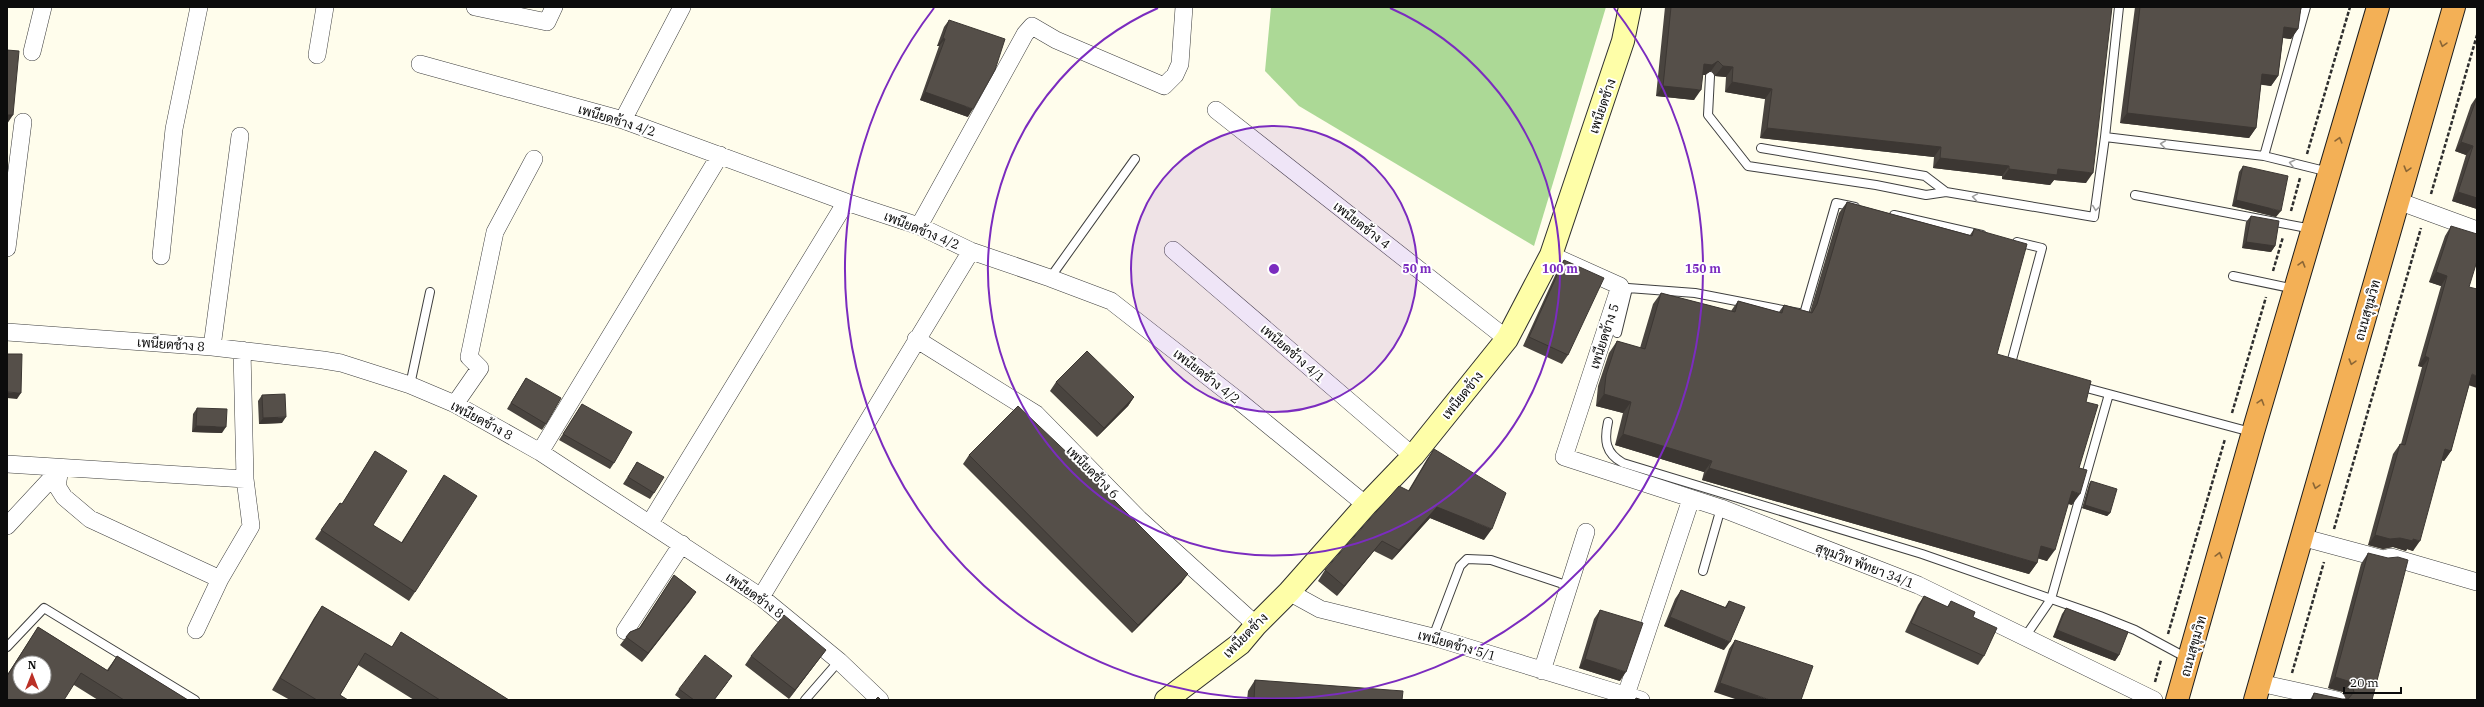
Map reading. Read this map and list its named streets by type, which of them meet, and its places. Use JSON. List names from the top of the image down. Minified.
{"streets":{"highway":["ถนนสุขุมวิท"],"street":["เพนียดช้าง","เพนียดช้าง 4/2","เพนียดช้าง 4","เพนียดช้าง 5","เพนียดช้าง 8","เพนียดช้าง 4/1","เพนียดช้าง 6","สุขุมวิท พัทยา 34/1","เพนียดช้าง 5/1"]},"crossings":[["เพนียดช้าง","เพนียดช้าง 4/2"],["เพนียดช้าง","เพนียดช้าง 4"],["เพนียดช้าง","เพนียดช้าง 5"],["เพนียดช้าง","เพนียดช้าง 4/1"],["เพนียดช้าง","เพนียดช้าง 6"],["เพนียดช้าง","เพนียดช้าง 5/1"],["เพนียดช้าง 5","สุขุมวิท พัทยา 34/1"]],"scale_bar":"20 m","north":"top","rings":["50 m","100 m","150 m"]}
